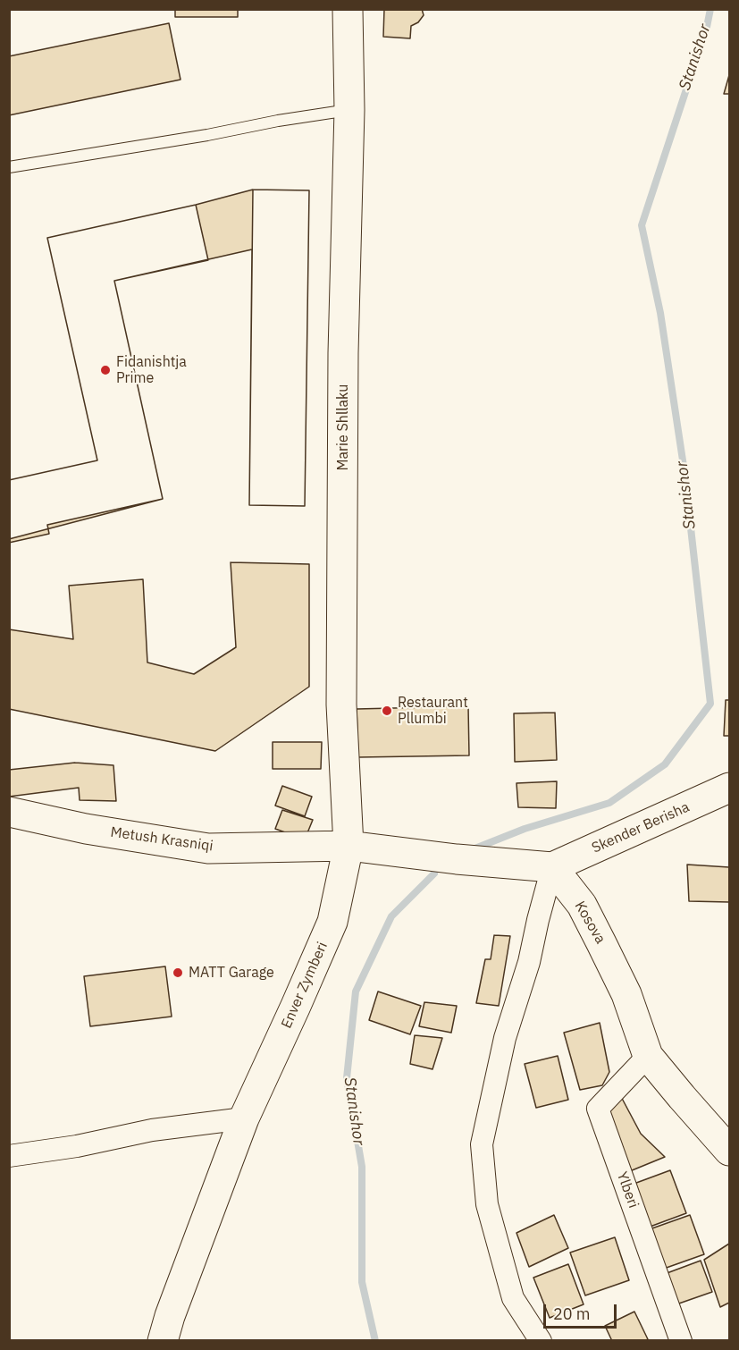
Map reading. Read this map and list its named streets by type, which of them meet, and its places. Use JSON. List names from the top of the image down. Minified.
{"streets":{"street":["Marie Shllaku","Skender Berisha","Metush Krasniqi","Kosova","Enver Zymberi","Ylberi"]},"crossings":[["Marie Shllaku","Metush Krasniqi"],["Marie Shllaku","Enver Zymberi"],["Skender Berisha","Kosova"],["Metush Krasniqi","Enver Zymberi"],["Kosova","Ylberi"]],"water":["Stanishor"],"places":["Fidanishtja Prime","Restaurant Pllumbi","MATT Garage"],"scale_bar":"20 m"}
